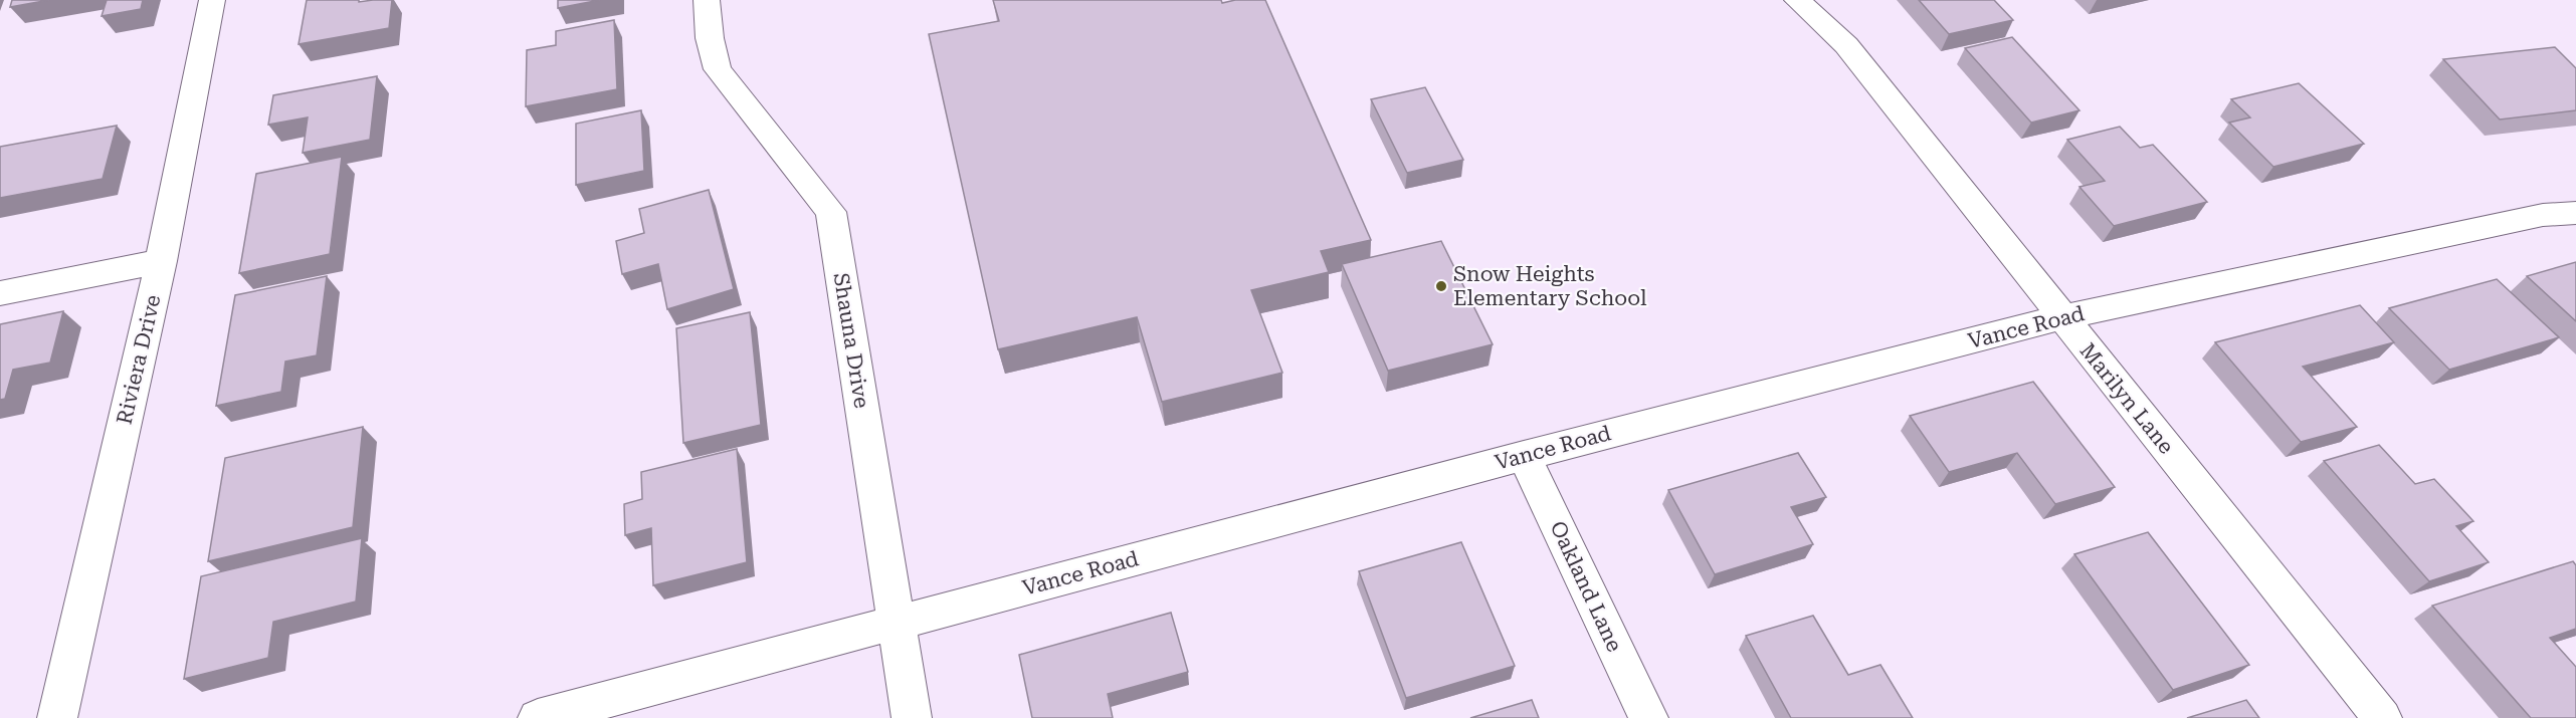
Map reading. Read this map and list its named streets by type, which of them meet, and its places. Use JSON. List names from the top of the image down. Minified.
{"streets":{"street":["Vance Road","Shauna Drive","Riviera Drive","Marilyn Lane","Oakland Lane"]},"crossings":[["Vance Road","Shauna Drive"],["Vance Road","Marilyn Lane"],["Vance Road","Oakland Lane"]],"places":["Snow Heights Elementary School"]}
